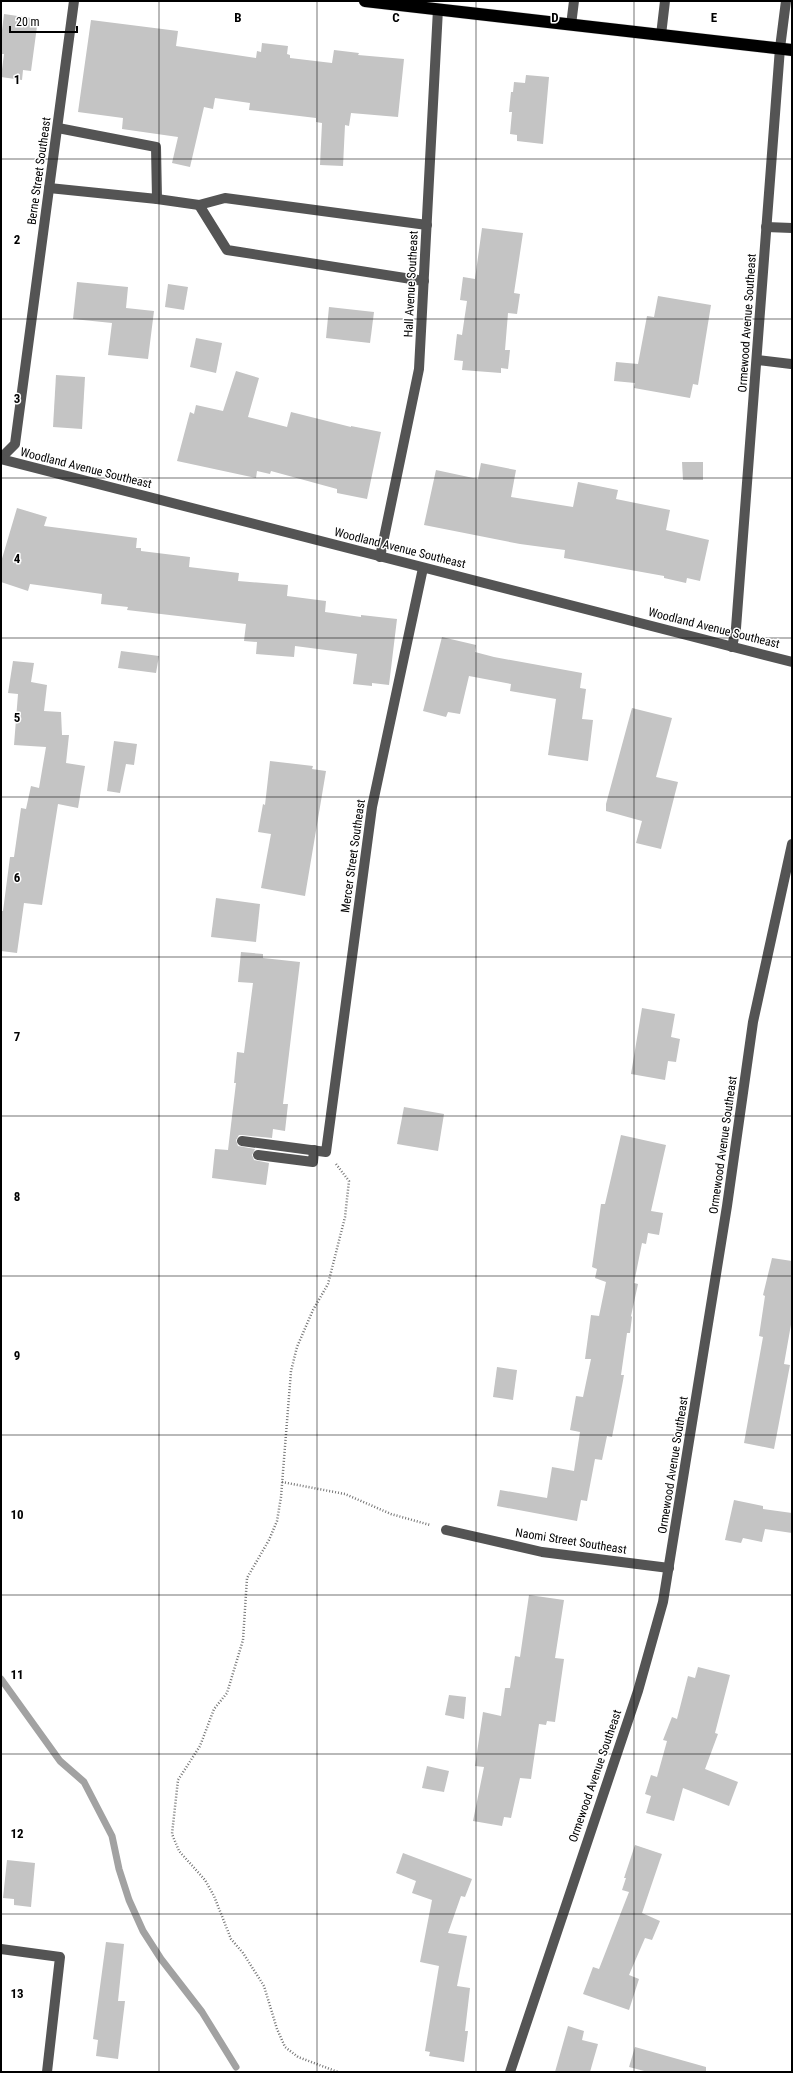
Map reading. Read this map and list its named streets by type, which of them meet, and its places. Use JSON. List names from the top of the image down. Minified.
{"streets":{"street":["Berne Street Southeast","Hall Avenue Southeast","Ormewood Avenue Southeast","Woodland Avenue Southeast","Mercer Street Southeast","Naomi Street Southeast"]},"crossings":[["Berne Street Southeast","Woodland Avenue Southeast"],["Hall Avenue Southeast","Woodland Avenue Southeast"],["Ormewood Avenue Southeast","Woodland Avenue Southeast"],["Ormewood Avenue Southeast","Naomi Street Southeast"],["Woodland Avenue Southeast","Mercer Street Southeast"]],"scale_bar":"20 m","grid":{"columns":["B","C","D","E"],"rows":["1","2","3","4","5","6","7","8","9","10","11","12","13"]}}
